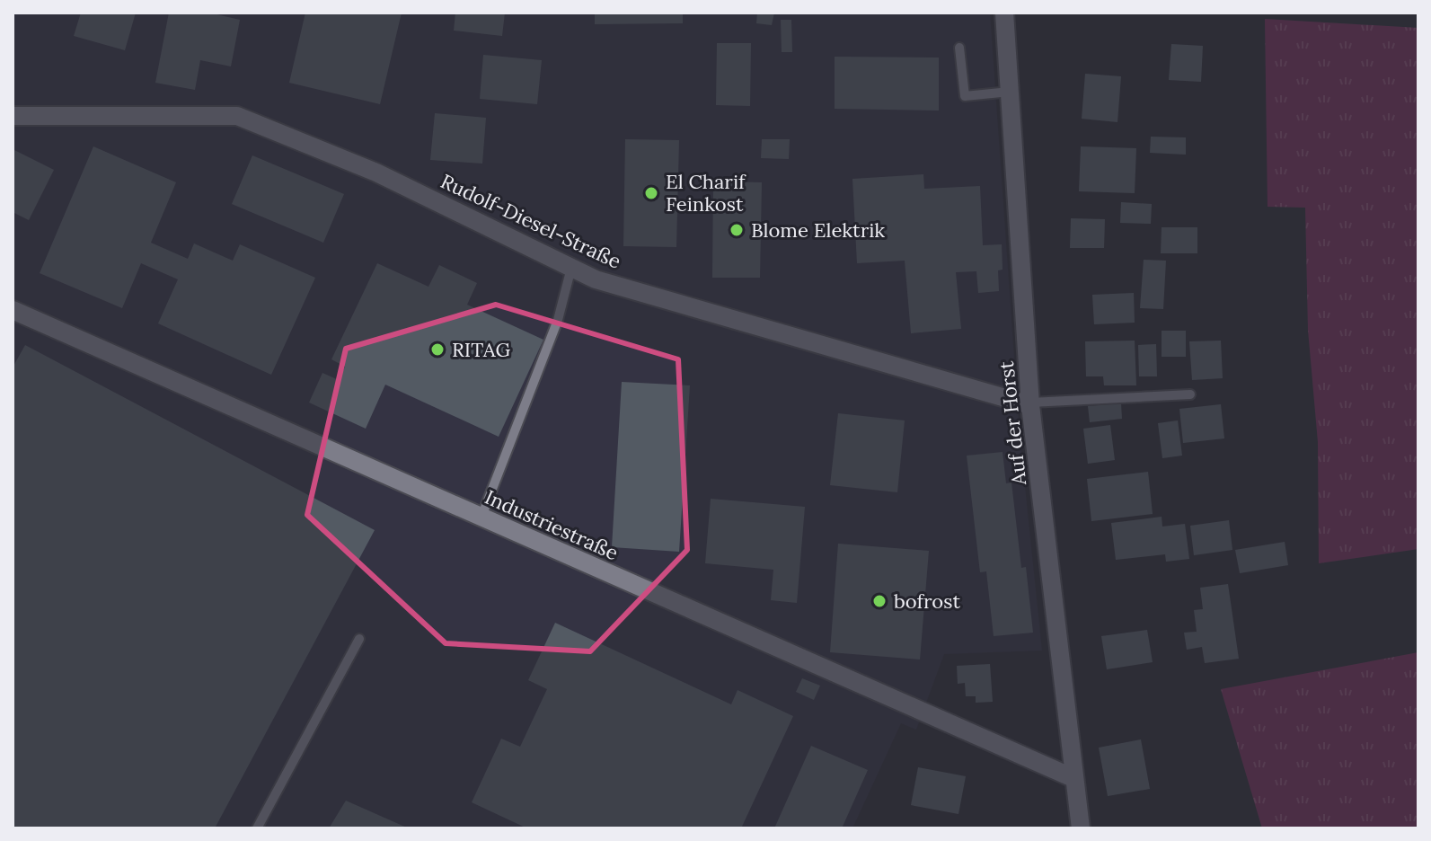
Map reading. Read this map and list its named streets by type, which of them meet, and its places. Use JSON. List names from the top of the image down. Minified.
{"streets":{"street":["Rudolf-Diesel-Straße","Auf der Horst","Industriestraße"]},"crossings":[["Rudolf-Diesel-Straße","Auf der Horst"],["Auf der Horst","Industriestraße"]],"places":["El Charif Feinkost","Blome Elektrik","RITAG","bofrost"]}
